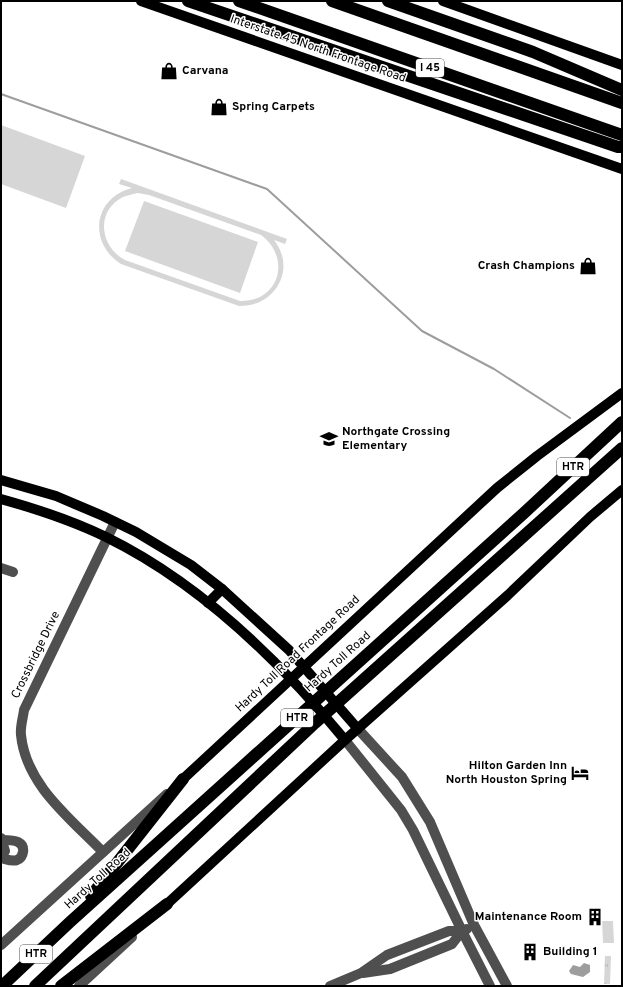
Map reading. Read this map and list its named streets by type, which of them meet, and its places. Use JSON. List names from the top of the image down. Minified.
{"streets":{"highway":["I 45","HTR","Hardy Toll Road"],"main road":["Interstate 45 North Frontage Road","Hardy Toll Road Frontage Road"],"street":["Crossbridge Drive"]},"crossings":[["Hardy Toll Road Frontage Road","Crossbridge Drive"]],"places":{"shop":["Carvana","Spring Carpets","Crash Champions"],"school or university":["Northgate Crossing Elementary"],"hotel":["Hilton Garden Inn North Houston Spring"],"building":["Maintenance Room","Building 1"]}}
